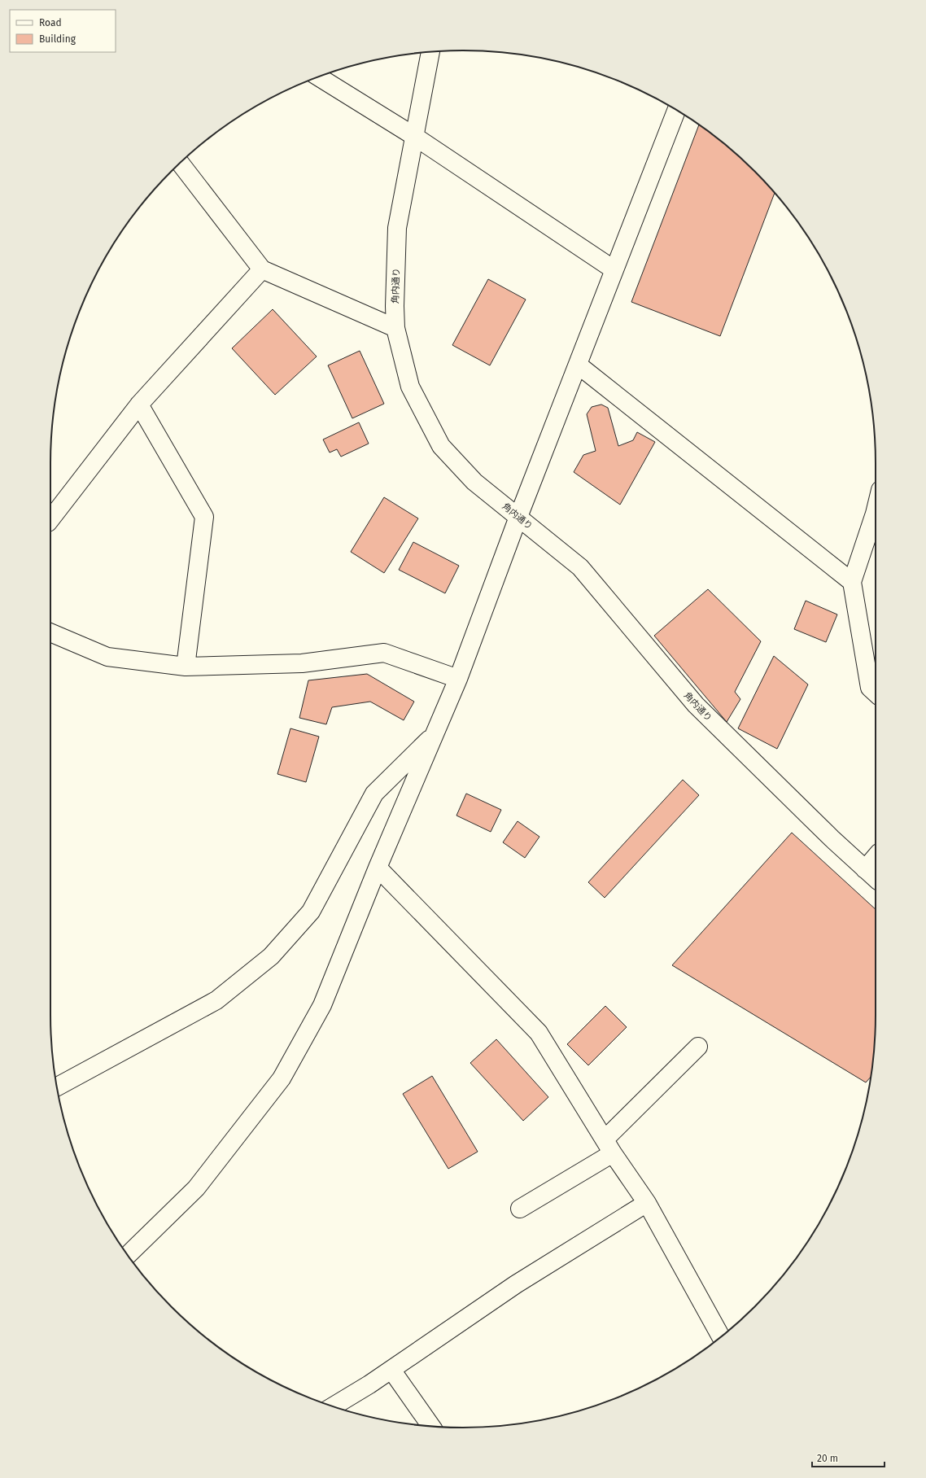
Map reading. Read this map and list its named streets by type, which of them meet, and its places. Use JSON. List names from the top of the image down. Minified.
{"streets":{"street":["角内通り"]},"legend":["Road","Building"],"scale_bar":"20 m"}
